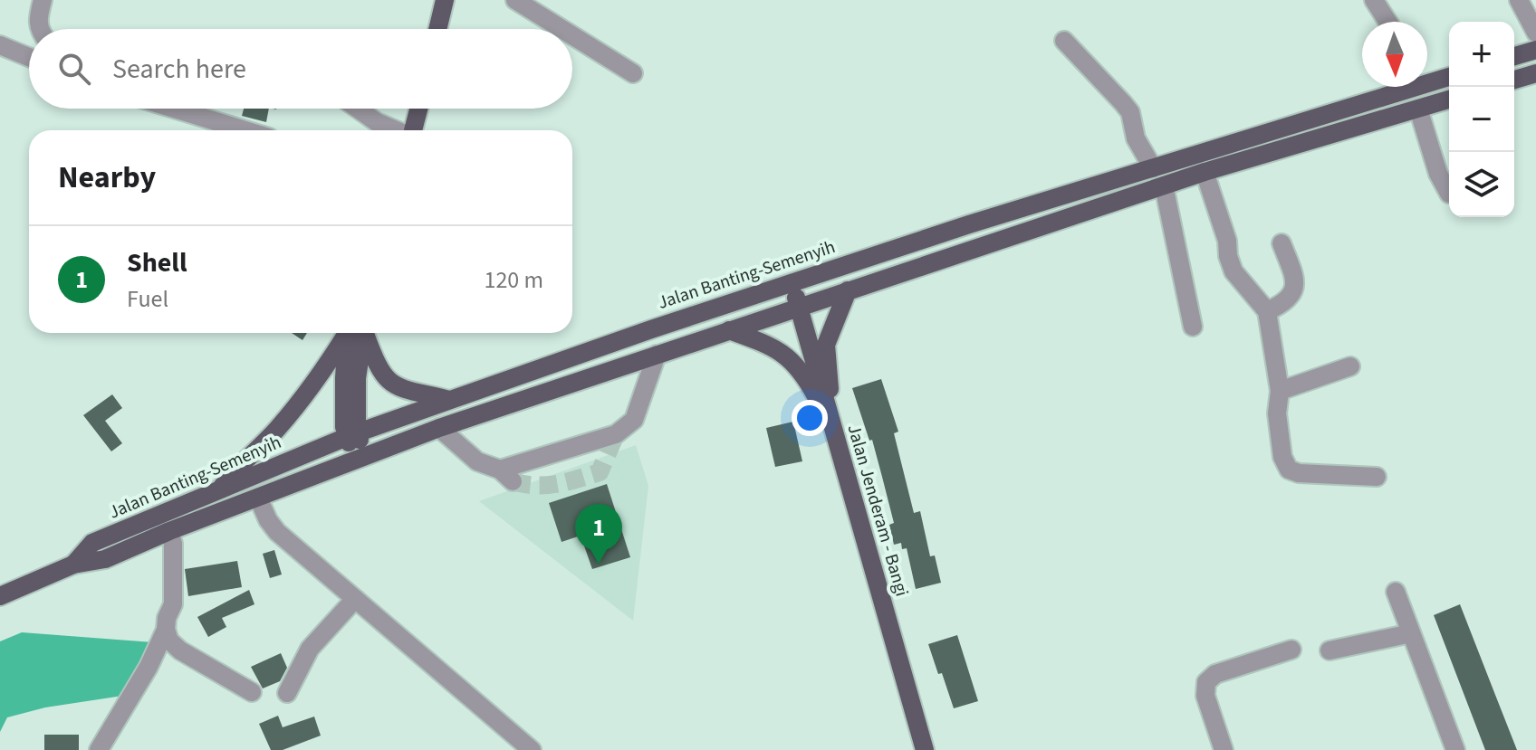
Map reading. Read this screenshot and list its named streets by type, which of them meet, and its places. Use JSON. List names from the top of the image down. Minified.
{"streets":{"main road":["Jalan Banting-Semenyih","Jalan Jenderam - Bangi"]},"crossings":[["Jalan Banting-Semenyih","Jalan Jenderam - Bangi"]],"north":"bottom","page":{"map_buttons":["+","−"],"search":"Search here","heading":"Nearby","list":[{"mark":"1","name":"Shell","note":"Fuel","value":"120 m"}],"pins":"1"}}
